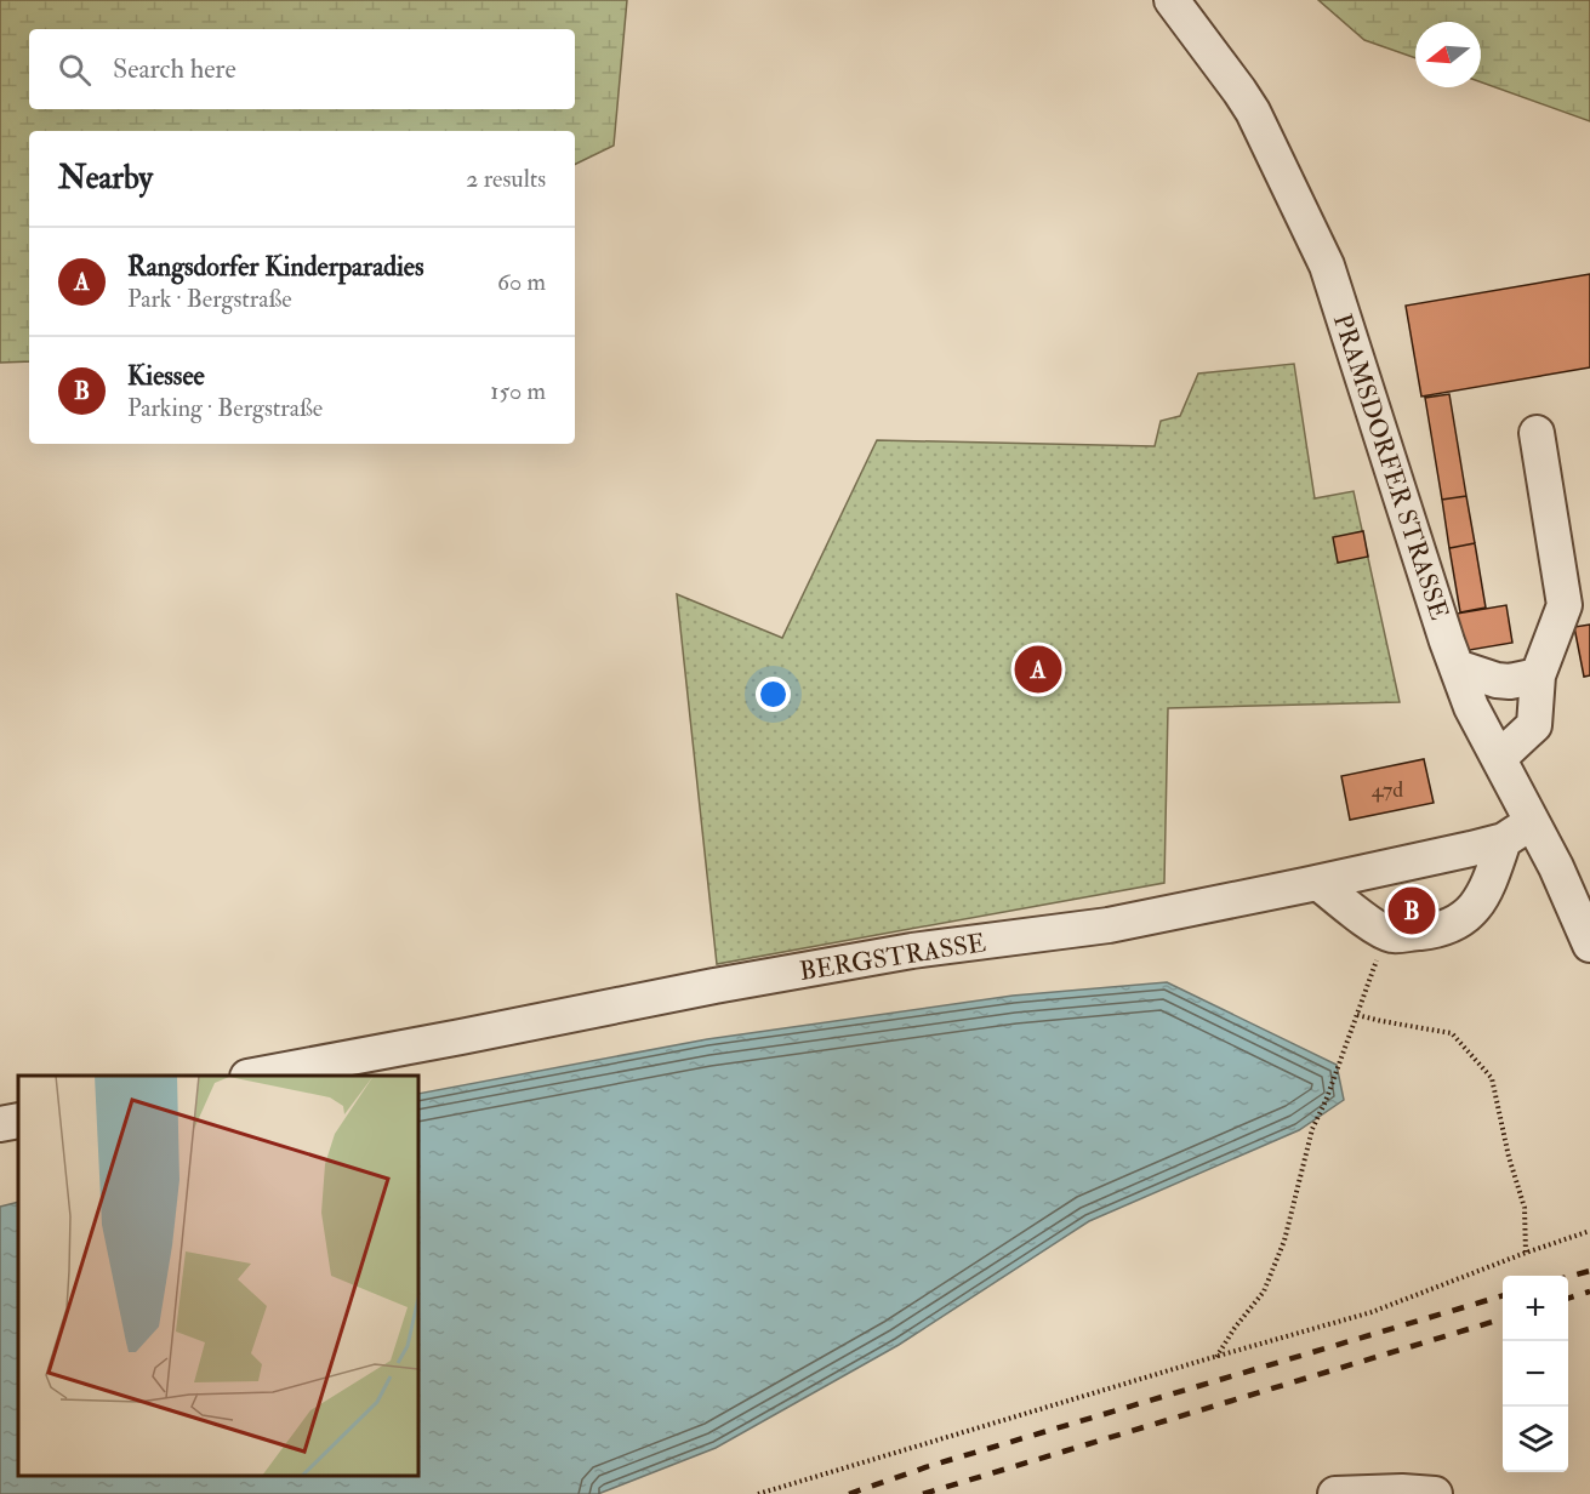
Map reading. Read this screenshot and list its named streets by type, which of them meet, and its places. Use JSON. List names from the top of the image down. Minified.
{"streets":{"street":["PRAMSDORFER STRASSE","BERGSTRASSE"]},"crossings":[["PRAMSDORFER STRASSE","BERGSTRASSE"]],"house_numbers":["47d"],"north":"left","page":{"search":"Search here","heading":["Nearby","2 results"],"list":[{"mark":"A","name":"Rangsdorfer Kinderparadies","note":"Park · Bergstraße","value":"60 m"},{"mark":"B","name":"Kiessee","note":"Parking · Bergstraße","value":"150 m"}],"pins":["A","B"],"map_buttons":["+","−"]}}
